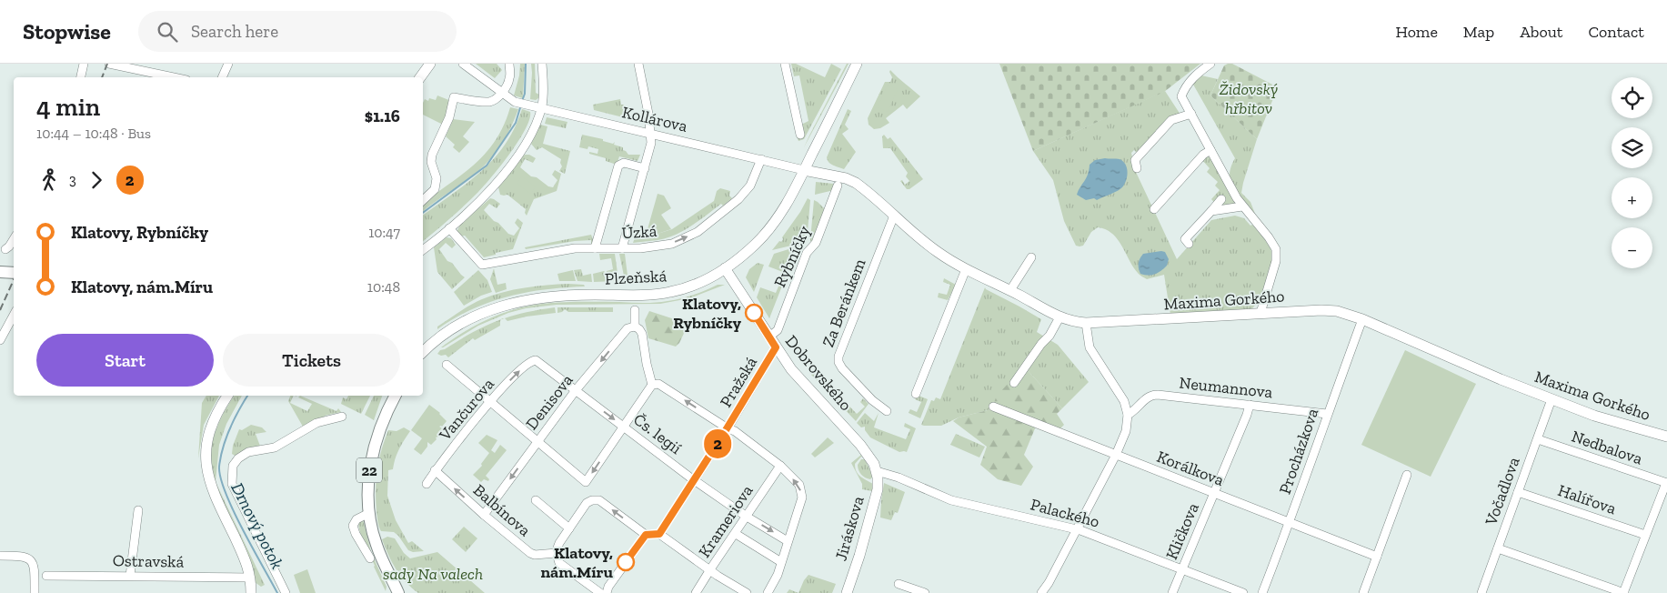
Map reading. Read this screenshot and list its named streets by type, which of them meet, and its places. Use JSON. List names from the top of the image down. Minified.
{"streets":{"main road":["22"],"street":["Kollárova","Úzká","Rybníčky","Plzeňská","Maxima Gorkého","Za Beránkem","Dobrovského","Pražská","Neumannova","Denisova","Vančurova","Čs. legií","Nedbalova","Procházkova","Korálkova","Vočadlova","Halířova","Balbínova","Palackého","Krameriova","Jiráskova","Kličkova","Ostravská"]},"crossings":[["Kollárova","Úzká"],["Kollárova","Plzeňská"],["Kollárova","Maxima Gorkého"],["Rybníčky","Dobrovského"],["Plzeňská","Maxima Gorkého"],["Plzeňská","Dobrovského"],["Maxima Gorkého","Za Beránkem"],["Maxima Gorkého","Procházkova"],["Maxima Gorkého","Vočadlova"],["Dobrovského","Pražská"],["Dobrovského","Palackého"],["Dobrovského","Jiráskova"],["Pražská","Čs. legií"],["Neumannova","Procházkova"],["Neumannova","Kličkova"],["Denisova","Čs. legií"],["Denisova","Balbínova"],["Vančurova","Čs. legií"],["Vančurova","Balbínova"],["Čs. legií","Krameriova"],["Nedbalova","Vočadlova"],["Procházkova","Korálkova"],["Korálkova","Kličkova"],["Vočadlova","Halířova"],["Palackého","Jiráskova"],["Palackého","Kličkova"]],"one_way":["Úzká","Denisova","Vančurova","Balbínova"],"water":["Drnový potok"],"parks":["Židovský hřbitov","sady Na valech"],"places":["Klatovy, Rybníčky","Klatovy, nám.Míru"],"lines":["bus line 2"],"page":{"header":"Stopwise","search":"Search here","nav":["Home","Map","About","Contact"],"on_map":"2","map_buttons":["+","−"],"heading":["4 min","10:44 – 10:48 · Bus","$1.16"],"legs":["3","2"],"list":[{"name":"Klatovy, Rybníčky","value":"10:47"},{"name":"Klatovy, nám.Míru","value":"10:48"}],"buttons":["Start","Tickets"]}}
